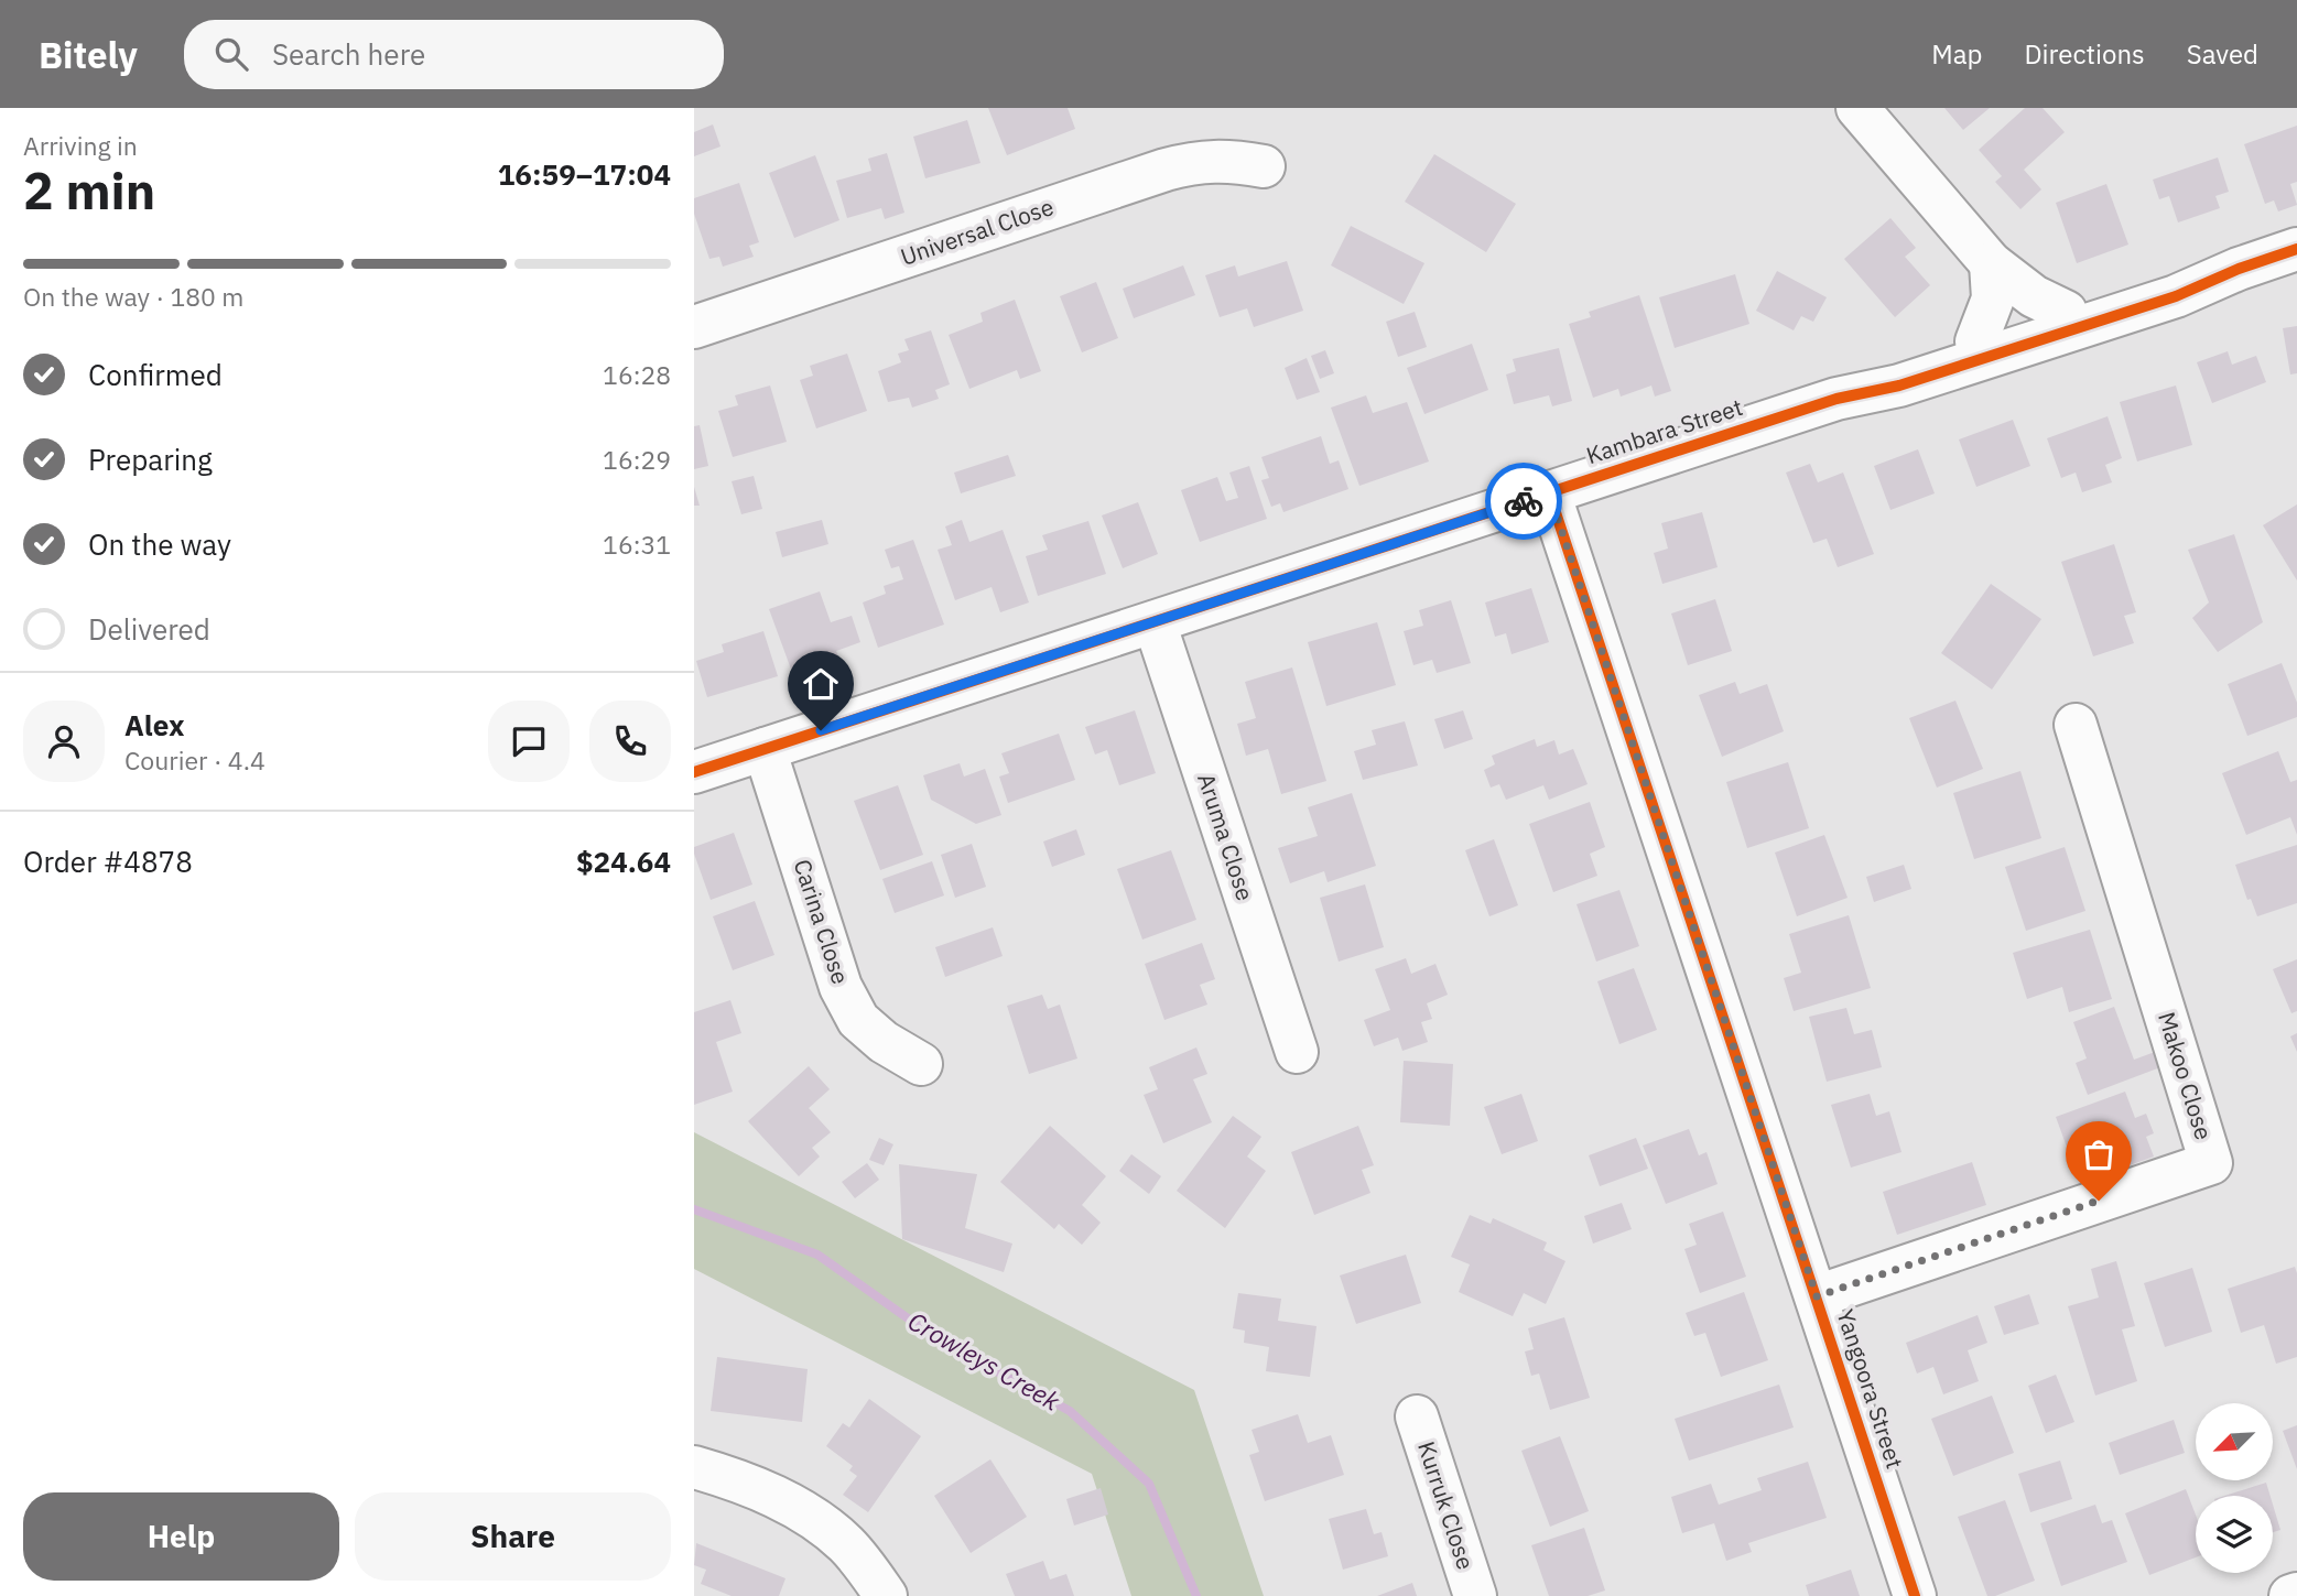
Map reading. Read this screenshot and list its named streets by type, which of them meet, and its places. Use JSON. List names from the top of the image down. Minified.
{"streets":{"street":["Universal Close","Kambara Street","Aruma Close","Carina Close","Makoo Close","Yangoora Street","Kurruk Close"]},"crossings":[["Kambara Street","Aruma Close"],["Kambara Street","Carina Close"],["Kambara Street","Yangoora Street"],["Makoo Close","Yangoora Street"]],"water":["Crowleys Creek"],"north":"bottom left","page":{"header":"Bitely","search":"Search here","nav":["Map","Directions","Saved"],"heading":["2 min","Arriving in","16:59–17:04"],"panel":["Alex","Courier · 4.4","Order #4878","$24.64"],"bar":"On the way · 180 m","list":[["Confirmed","16:28"],["Preparing","16:29"],["On the way","16:31"],"Delivered"],"buttons":["Help","Share"]}}
